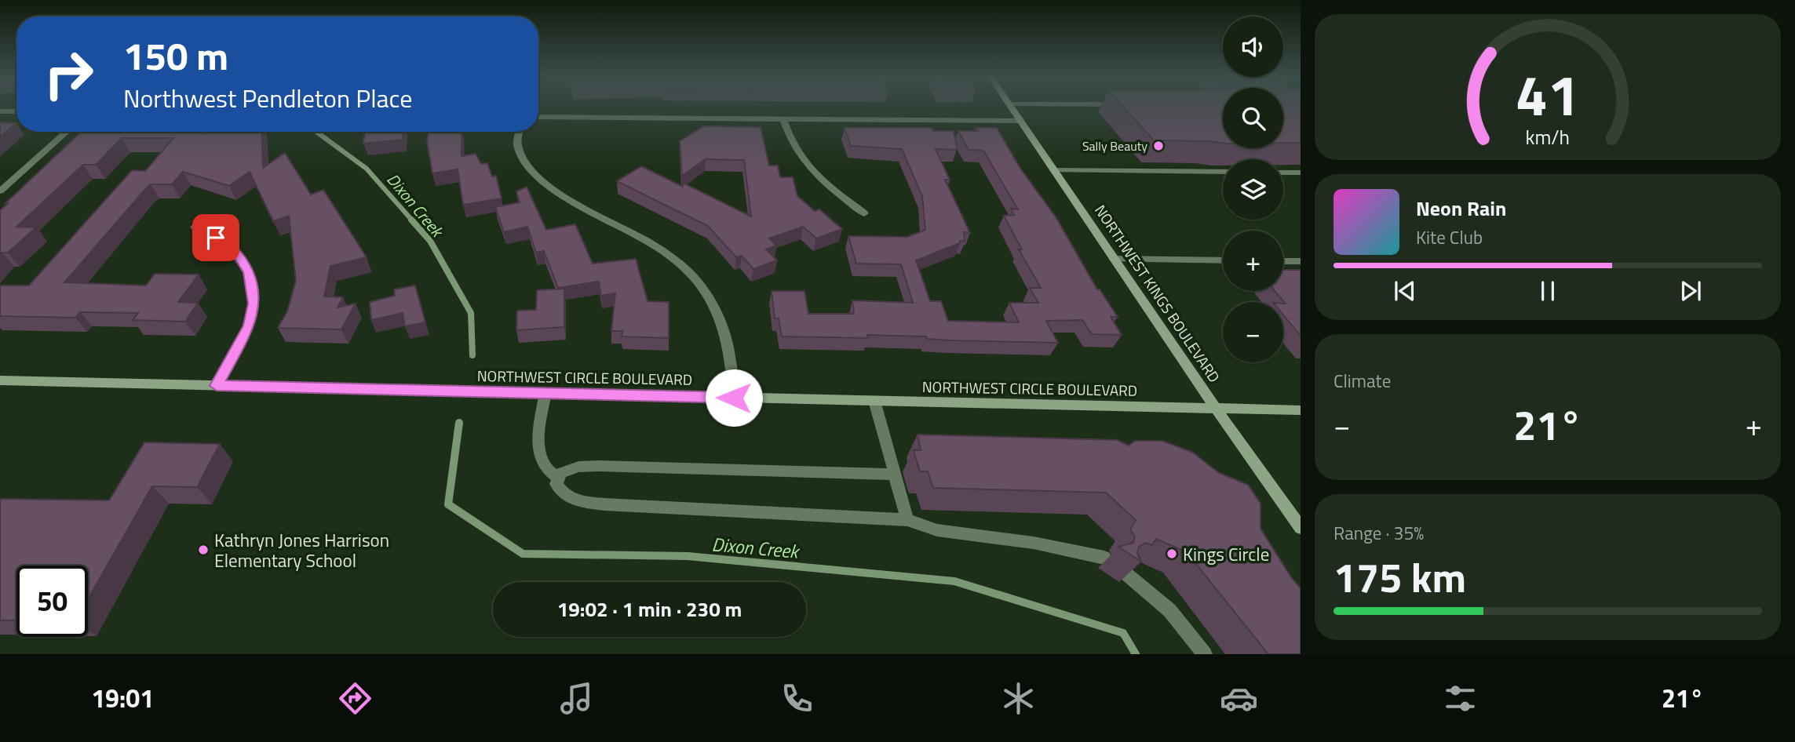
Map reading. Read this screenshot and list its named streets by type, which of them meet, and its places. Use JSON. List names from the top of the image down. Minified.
{"streets":{"main road":["NORTHWEST KINGS BOULEVARD","NORTHWEST CIRCLE BOULEVARD"]},"crossings":[["NORTHWEST KINGS BOULEVARD","NORTHWEST CIRCLE BOULEVARD"]],"water":["Dixon Creek"],"places":["Sally Beauty","Kathryn Jones Harrison Elementary School","Kings Circle"],"page":{"map_buttons":["+","−"],"turn":["150 m","Northwest Pendleton Place"],"song":["Neon Rain","Kite Club"],"tile":["Climate",["Range · 35%","175 km"]],"heat":["−","21°","+"],"limit":"50","trip":"19:02 · 1 min · 230 m","tabs":["19:01","21°"],"gauge":["41","km/h"]}}
